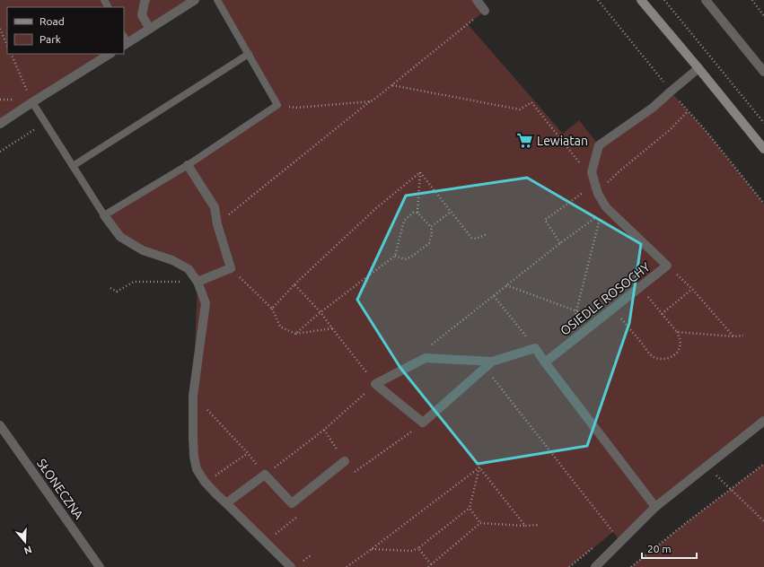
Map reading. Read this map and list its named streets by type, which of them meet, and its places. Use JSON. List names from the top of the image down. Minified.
{"streets":{"street":["OSIEDLE ROSOCHY","SŁONECZNA"]},"places":{"supermarket":["Lewiatan"]},"legend":["Road","Park"],"scale_bar":"20 m","north":"bottom"}
